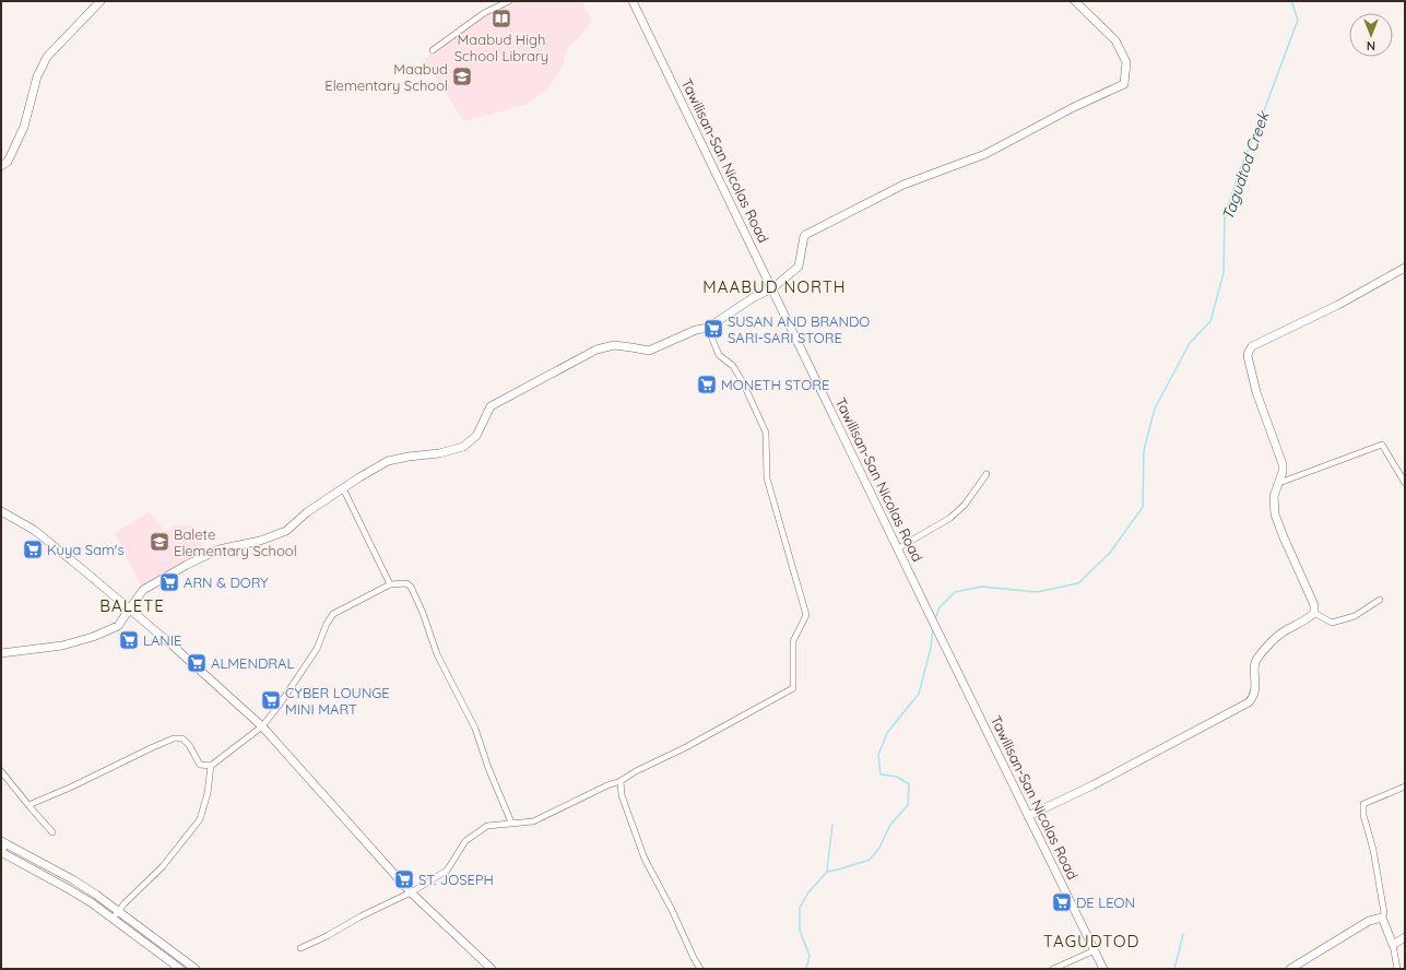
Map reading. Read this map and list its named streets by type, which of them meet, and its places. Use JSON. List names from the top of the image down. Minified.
{"streets":{"street":["Tawilisan-San Nicolas Road"]},"districts":["MAABUD NORTH","BALETE","TAGUDTOD"],"water":["Tagudtod Creek"],"places":{"library":["Maabud High School Library"],"school or university":["Maabud Elementary School","Balete Elementary School"],"supermarket":["SUSAN AND BRANDO SARI-SARI STORE","MONETH STORE","Kuya Sam's","ARN & DORY","LANIE","ALMENDRAL","CYBER LOUNGE MINI MART","ST. JOSEPH","DE LEON"]},"north":"bottom"}
